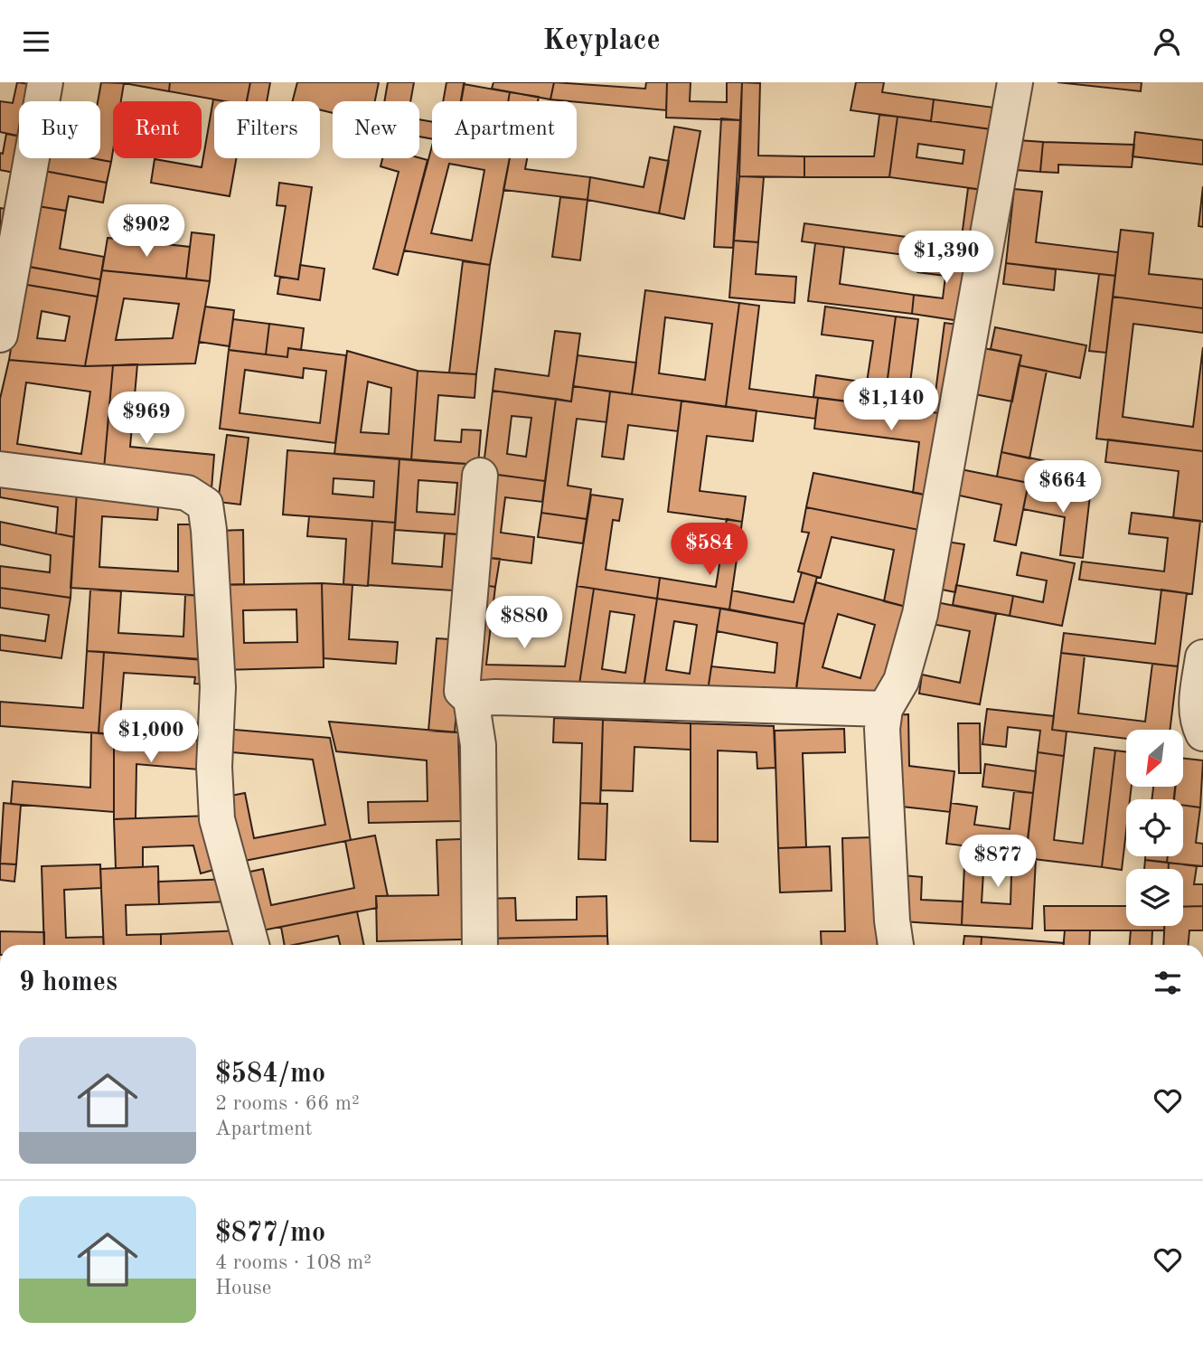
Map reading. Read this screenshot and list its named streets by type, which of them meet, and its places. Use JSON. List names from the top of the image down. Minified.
{"north":"bottom left","page":{"header":"Keyplace","chip":["Buy","Rent","Filters","New","Apartment"],"price":["$902","$1,390","$1,140","$969","$664","$584","$880","$1,000","$877"],"heading":"9 homes","list":[{"name":"$584/mo","note":"2 rooms · 66 m² · Apartment"},{"name":"$877/mo","note":"4 rooms · 108 m² · House"}]}}
